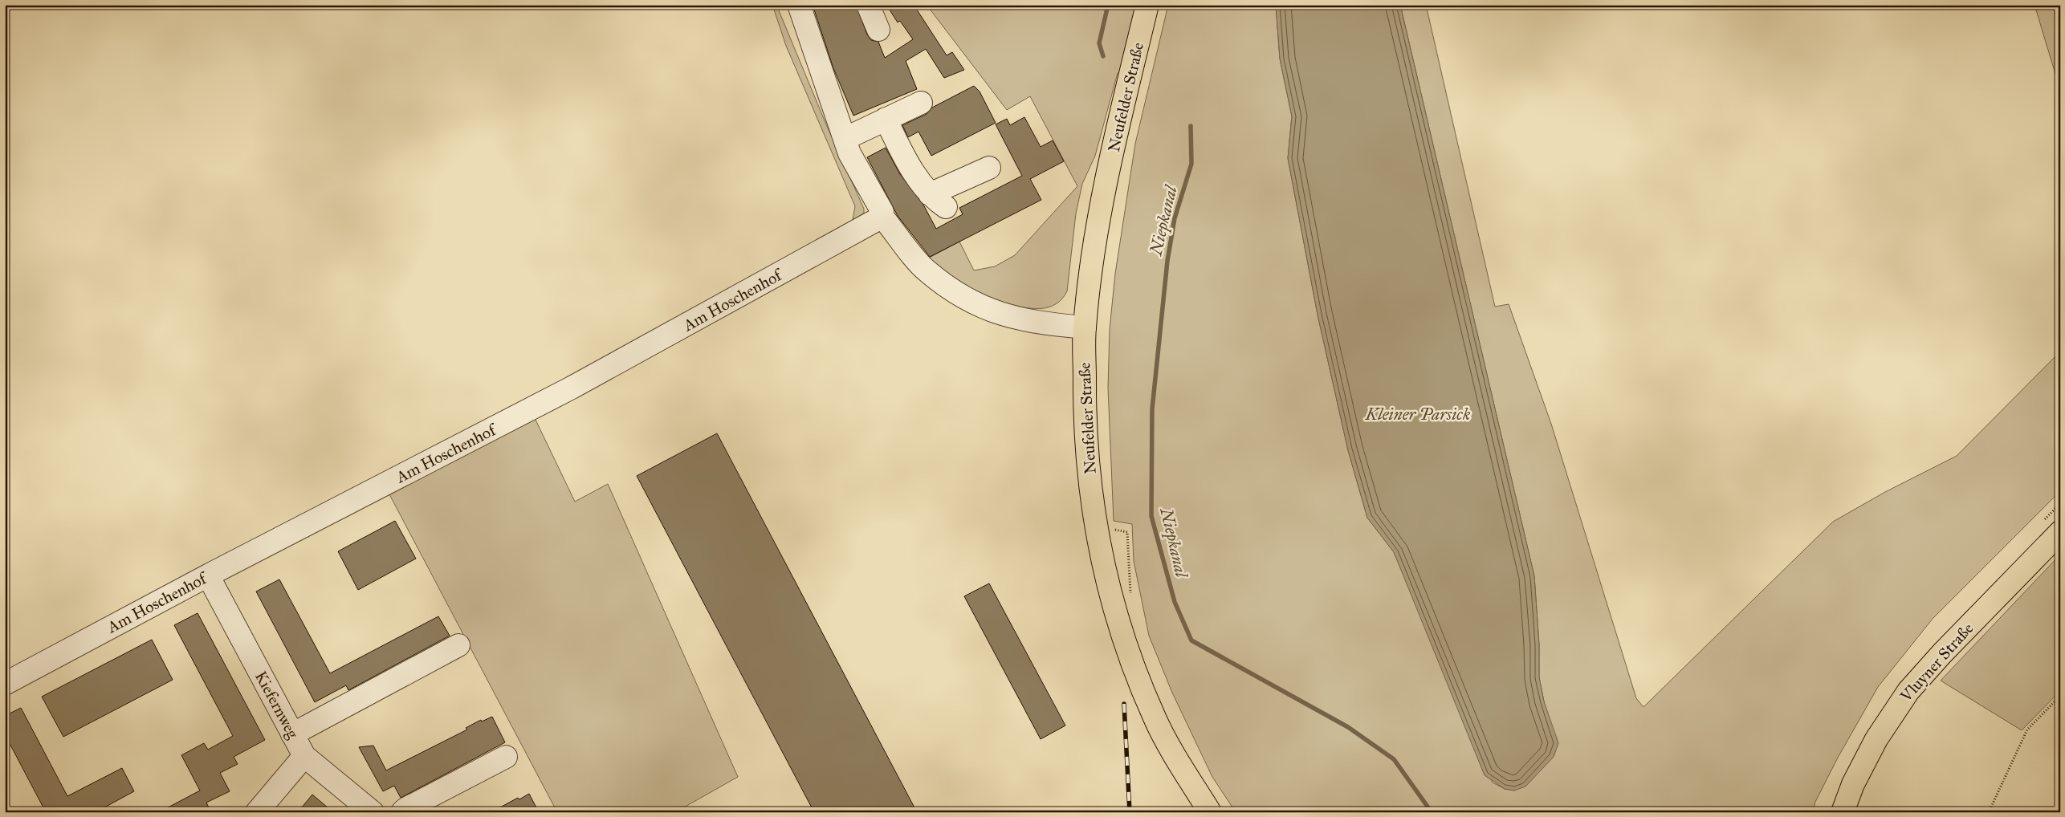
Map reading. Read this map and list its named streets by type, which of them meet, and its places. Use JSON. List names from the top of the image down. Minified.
{"streets":{"main road":["Neufelder Straße","Vluyner Straße"],"street":["Am Hoschenhof","Kiefernweg"]},"crossings":[["Am Hoschenhof","Kiefernweg"]],"water":["Niepkanal","Kleiner Parsick"]}
